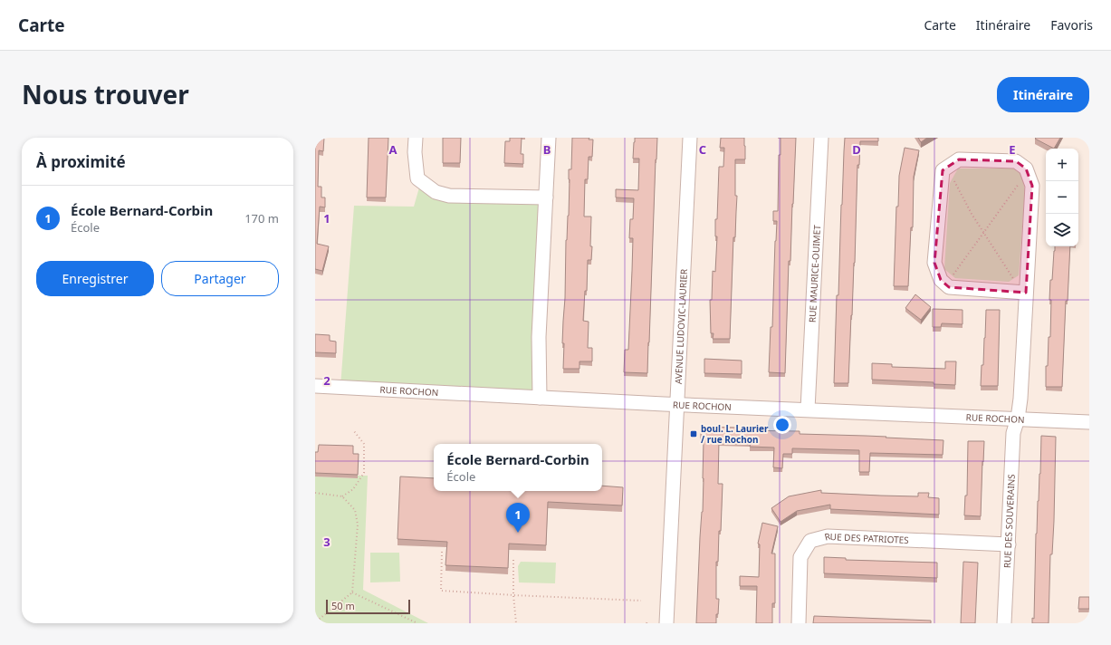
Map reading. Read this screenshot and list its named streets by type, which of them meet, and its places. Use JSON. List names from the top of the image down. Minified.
{"streets":{"street":["RUE MAURICE-OUIMET","AVENUE LUDOVIC-LAURIER","RUE ROCHON","RUE DES SOUVERAINS","RUE DES PATRIOTES"]},"crossings":[["RUE MAURICE-OUIMET","RUE ROCHON"],["AVENUE LUDOVIC-LAURIER","RUE ROCHON"],["RUE ROCHON","RUE DES SOUVERAINS"],["RUE DES SOUVERAINS","RUE DES PATRIOTES"]],"places":{"transit":["boul. L. Laurier / rue Rochon"]},"scale_bar":"50 m","page":{"header":"Carte","nav":["Carte","Itinéraire","Favoris"],"title":"Nous trouver","buttons":["Itinéraire",["Enregistrer","Partager"]],"heading":"À proximité","map_buttons":["+","−"],"list":[{"mark":"1","name":"École Bernard-Corbin","note":"École","value":"170 m"}],"popup":["École Bernard-Corbin","École"],"pins":"1","scale":"50 m"},"grid":{"columns":["A","B","C","D","E"],"rows":["1","2","3"]}}
